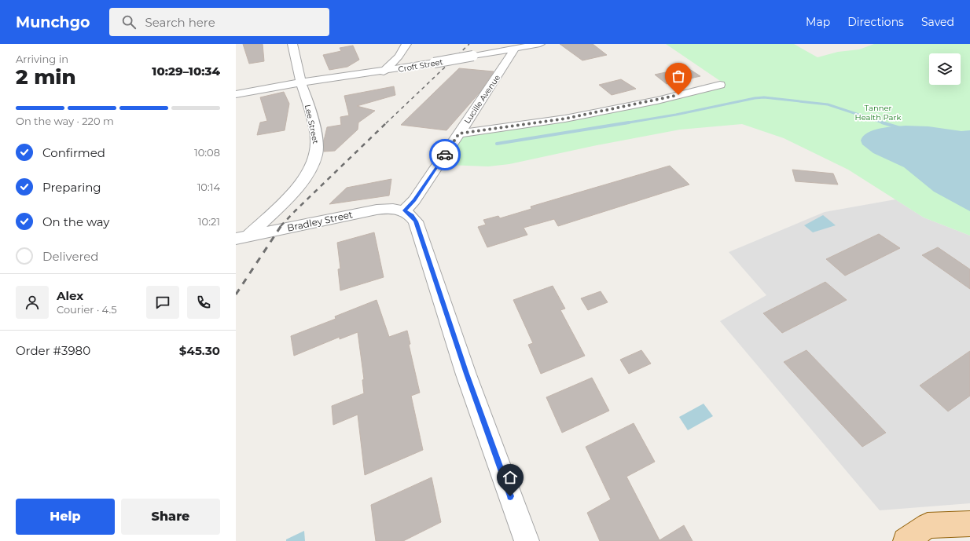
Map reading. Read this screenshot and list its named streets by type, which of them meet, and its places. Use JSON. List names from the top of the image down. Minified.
{"streets":{"street":["Croft Street","Lucille Avenue","Lee Street","Bradley Street"]},"crossings":[["Croft Street","Lucille Avenue"],["Croft Street","Lee Street"],["Lucille Avenue","Bradley Street"],["Lee Street","Bradley Street"]],"parks":["Tanner Health Park"],"page":{"header":"Munchgo","search":"Search here","nav":["Map","Directions","Saved"],"heading":["2 min","Arriving in","10:29–10:34"],"panel":["Alex","Courier · 4.5","Order #3980","$45.30"],"bar":"On the way · 220 m","list":[["Confirmed","10:08"],["Preparing","10:14"],["On the way","10:21"],"Delivered"],"buttons":["Help","Share"]}}
